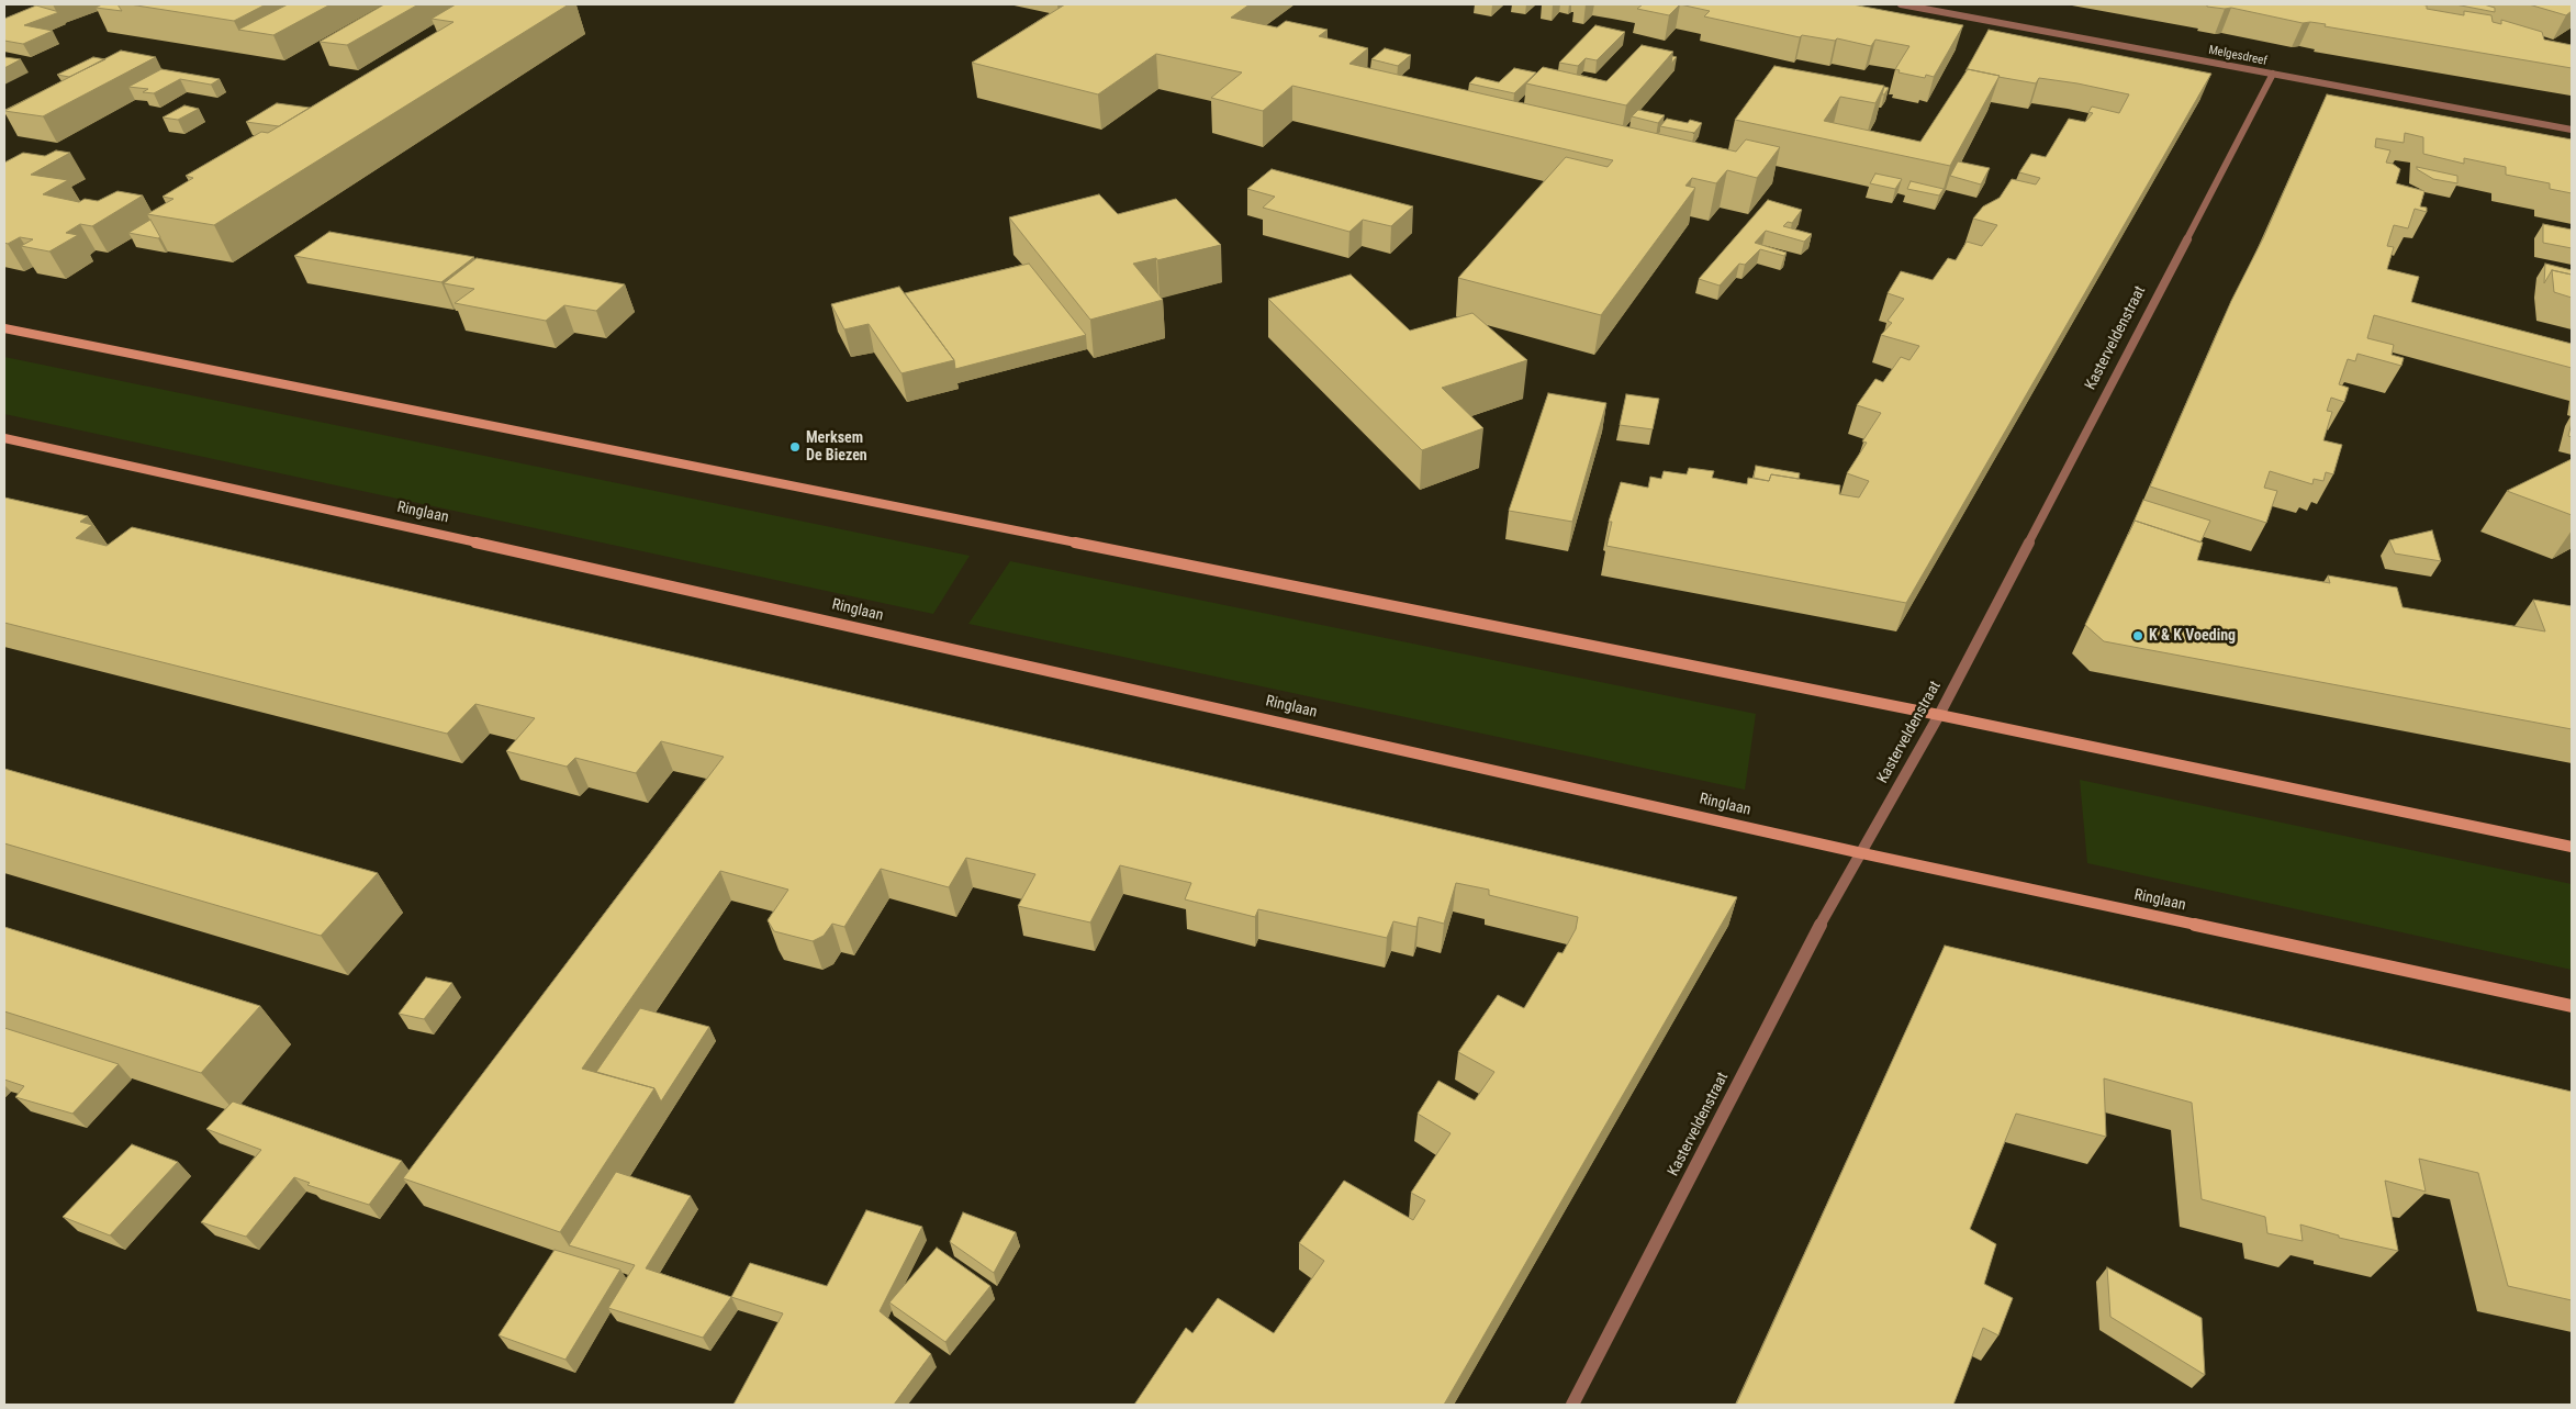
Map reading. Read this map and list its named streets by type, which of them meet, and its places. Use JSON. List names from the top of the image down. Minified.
{"streets":{"street":["Melgesdreef","Kasterveldenstraat","Ringlaan"]},"crossings":[["Melgesdreef","Kasterveldenstraat"],["Kasterveldenstraat","Ringlaan"]],"places":["Merksem De Biezen","K & K Voeding"]}
